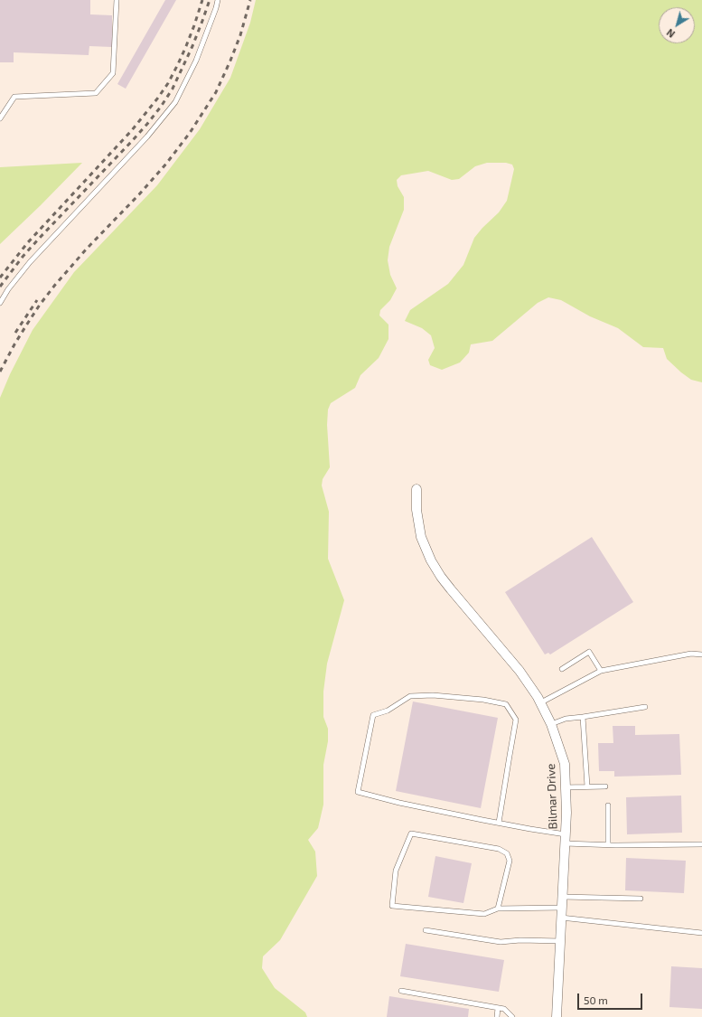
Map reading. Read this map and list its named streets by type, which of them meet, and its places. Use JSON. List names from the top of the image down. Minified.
{"streets":{"street":["Bilmar Drive"]},"scale_bar":"50 m","north":"bottom left"}
